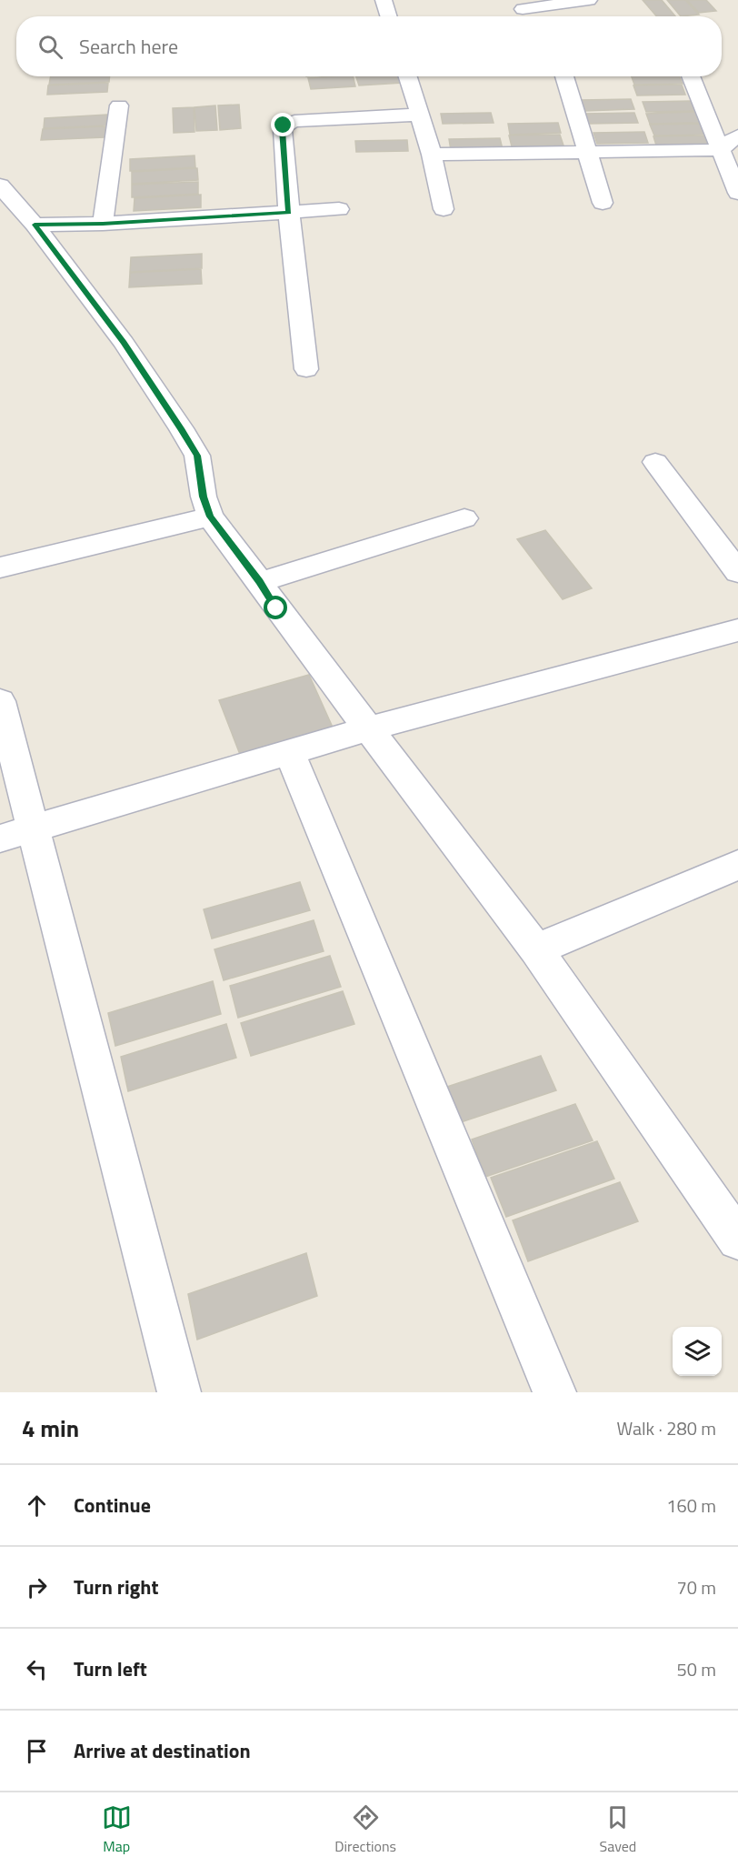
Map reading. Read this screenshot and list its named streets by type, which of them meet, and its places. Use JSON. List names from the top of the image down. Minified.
{"page":{"search":"Search here","heading":["4 min","Walk · 280 m"],"list":[["Continue","160 m"],["Turn right","70 m"],["Turn left","50 m"],"Arrive at destination"],"nav":["Map","Directions","Saved"]}}
